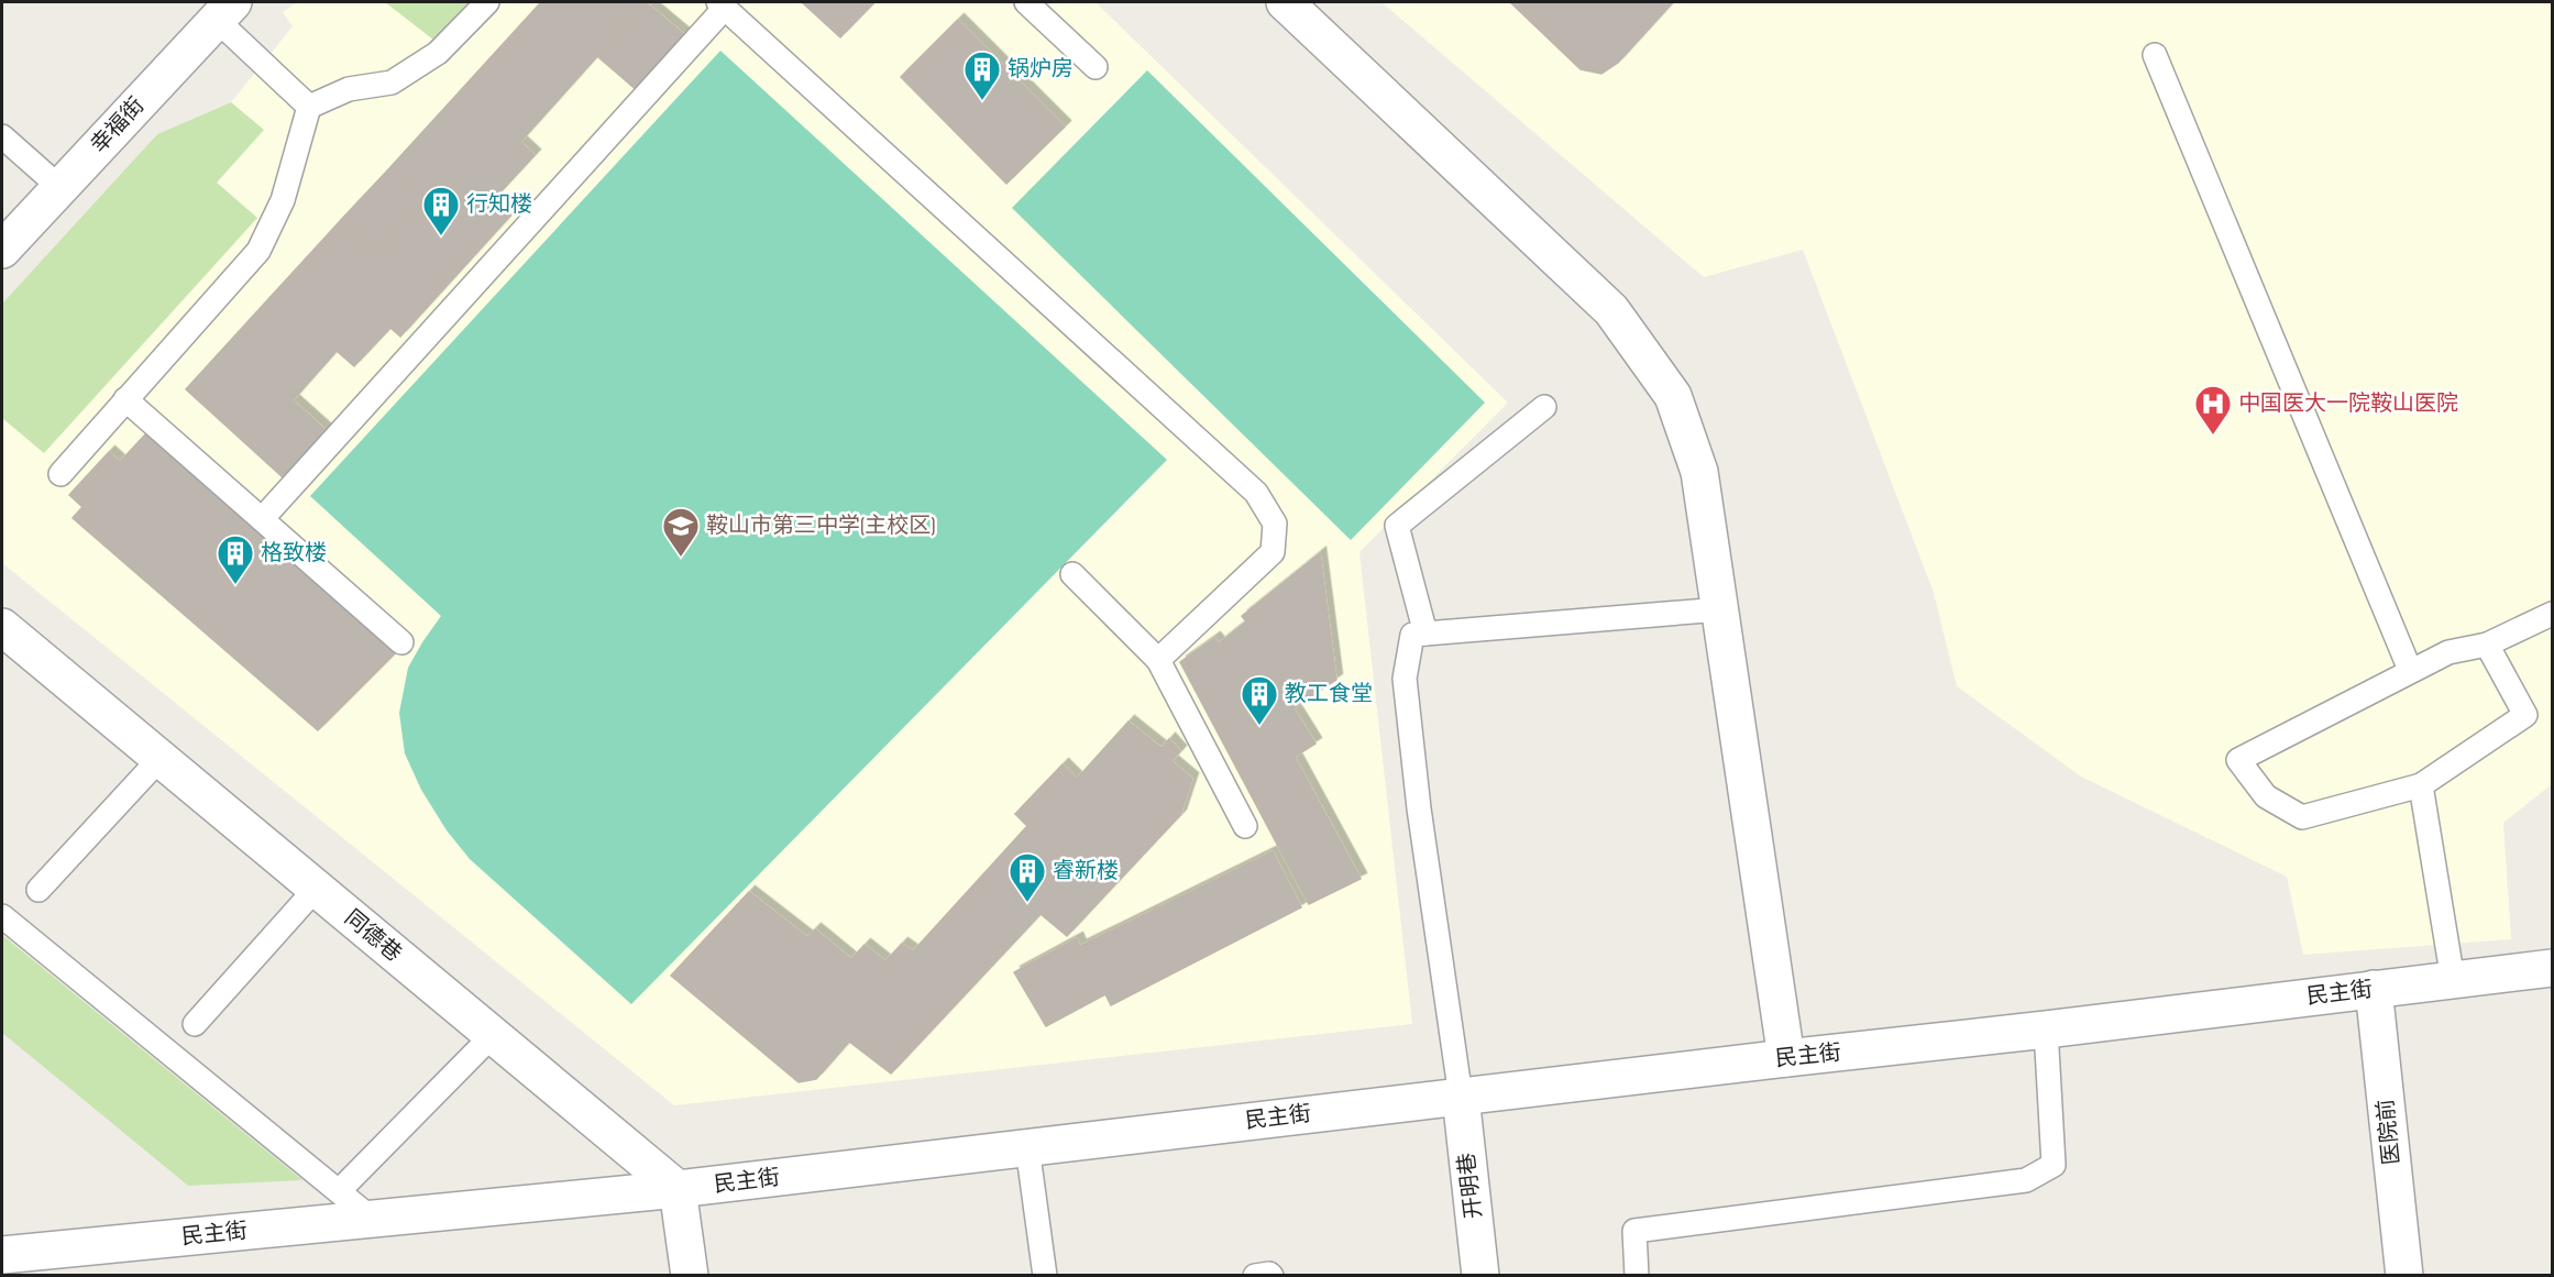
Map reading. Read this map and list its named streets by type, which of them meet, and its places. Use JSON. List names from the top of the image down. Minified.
{"streets":{"street":["幸福街","同德巷","民主街","医院前","开明巷"]},"crossings":[["同德巷","民主街"],["民主街","医院前"],["民主街","开明巷"]],"places":{"building":["锅炉房","行知楼","格致楼","教工食堂","睿新楼"],"hospital":["中国医大一院鞍山医院"],"school or university":["鞍山市第三中学(主校区)"]}}
